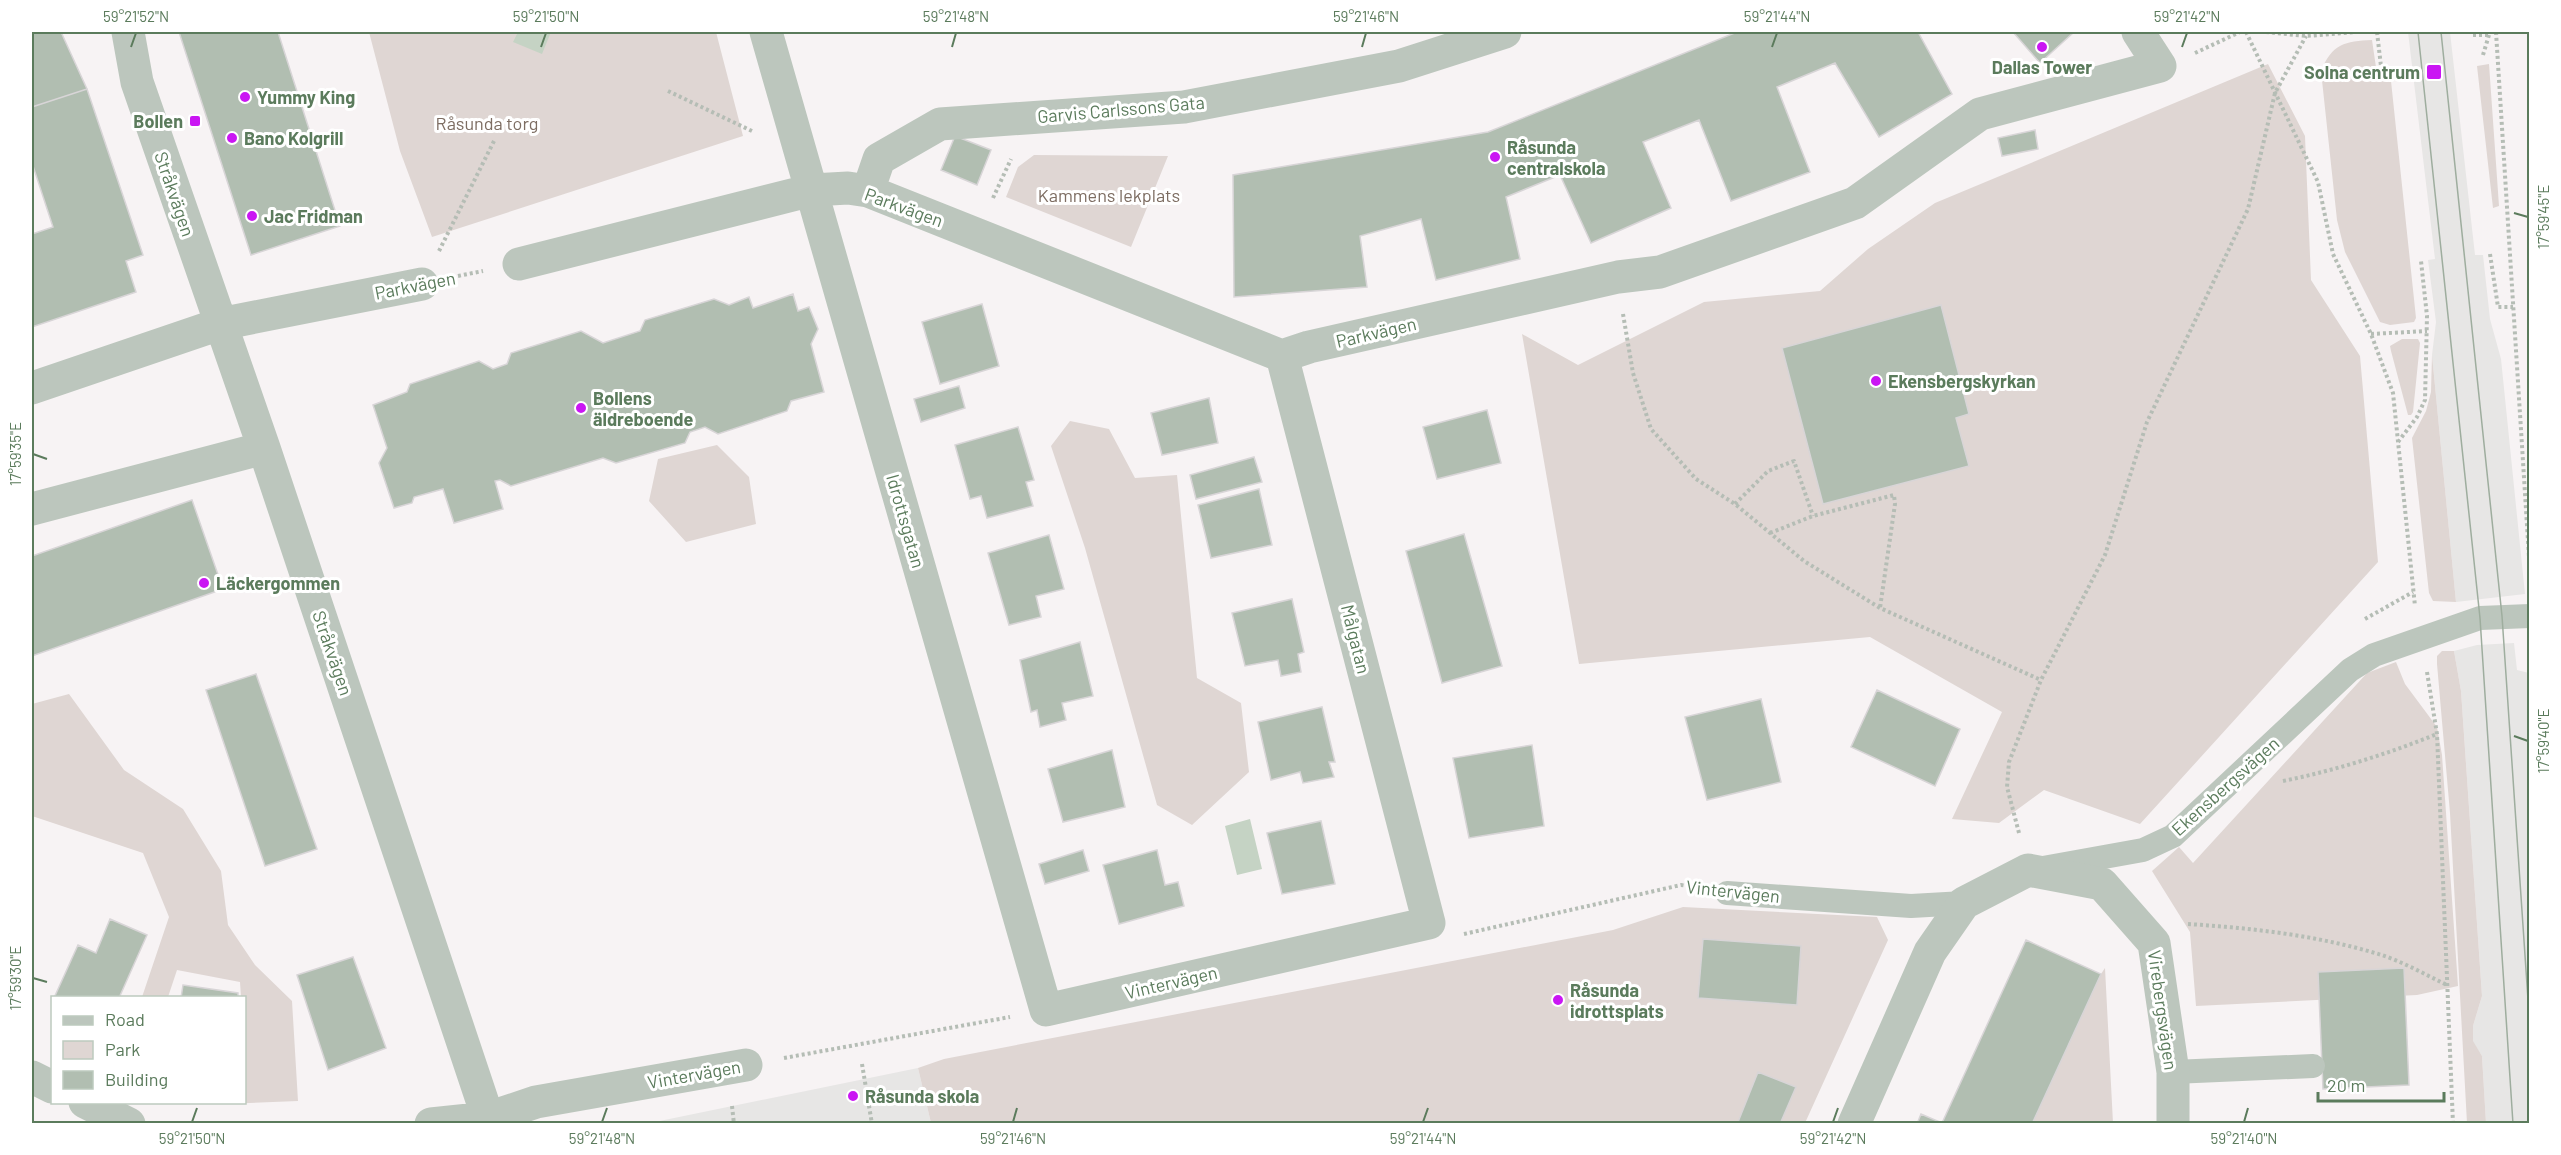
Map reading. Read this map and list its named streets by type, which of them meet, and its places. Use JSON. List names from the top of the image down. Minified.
{"streets":{"street":["Garvis Carlssons Gata","Stråkvägen","Parkvägen","Idrottsgatan","Målgatan","Ekensbergsvägen","Vintervägen","Virebergsvägen"]},"crossings":[["Garvis Carlssons Gata","Parkvägen"],["Stråkvägen","Parkvägen"],["Stråkvägen","Vintervägen"],["Parkvägen","Idrottsgatan"],["Parkvägen","Målgatan"],["Idrottsgatan","Vintervägen"],["Målgatan","Vintervägen"],["Ekensbergsvägen","Vintervägen"],["Ekensbergsvägen","Virebergsvägen"]],"parks":["Råsunda torg","Kammens lekplats"],"places":{"other":["Dallas Tower","Yummy King","Bano Kolgrill","Råsunda centralskola","Jac Fridman","Ekensbergskyrkan","Bollens äldreboende","Läckergommen","Råsunda idrottsplats","Råsunda skola"],"transit":["Solna centrum","Bollen"]},"legend":["Road","Park","Building"],"scale_bar":"20 m","coordinates":["59°21'52\"N","59°21'50\"N","59°21'48\"N","59°21'46\"N","59°21'44\"N","59°21'42\"N","17°59'45\"E","17°59'35\"E","17°59'40\"E","17°59'30\"E","59°21'40\"N"]}
